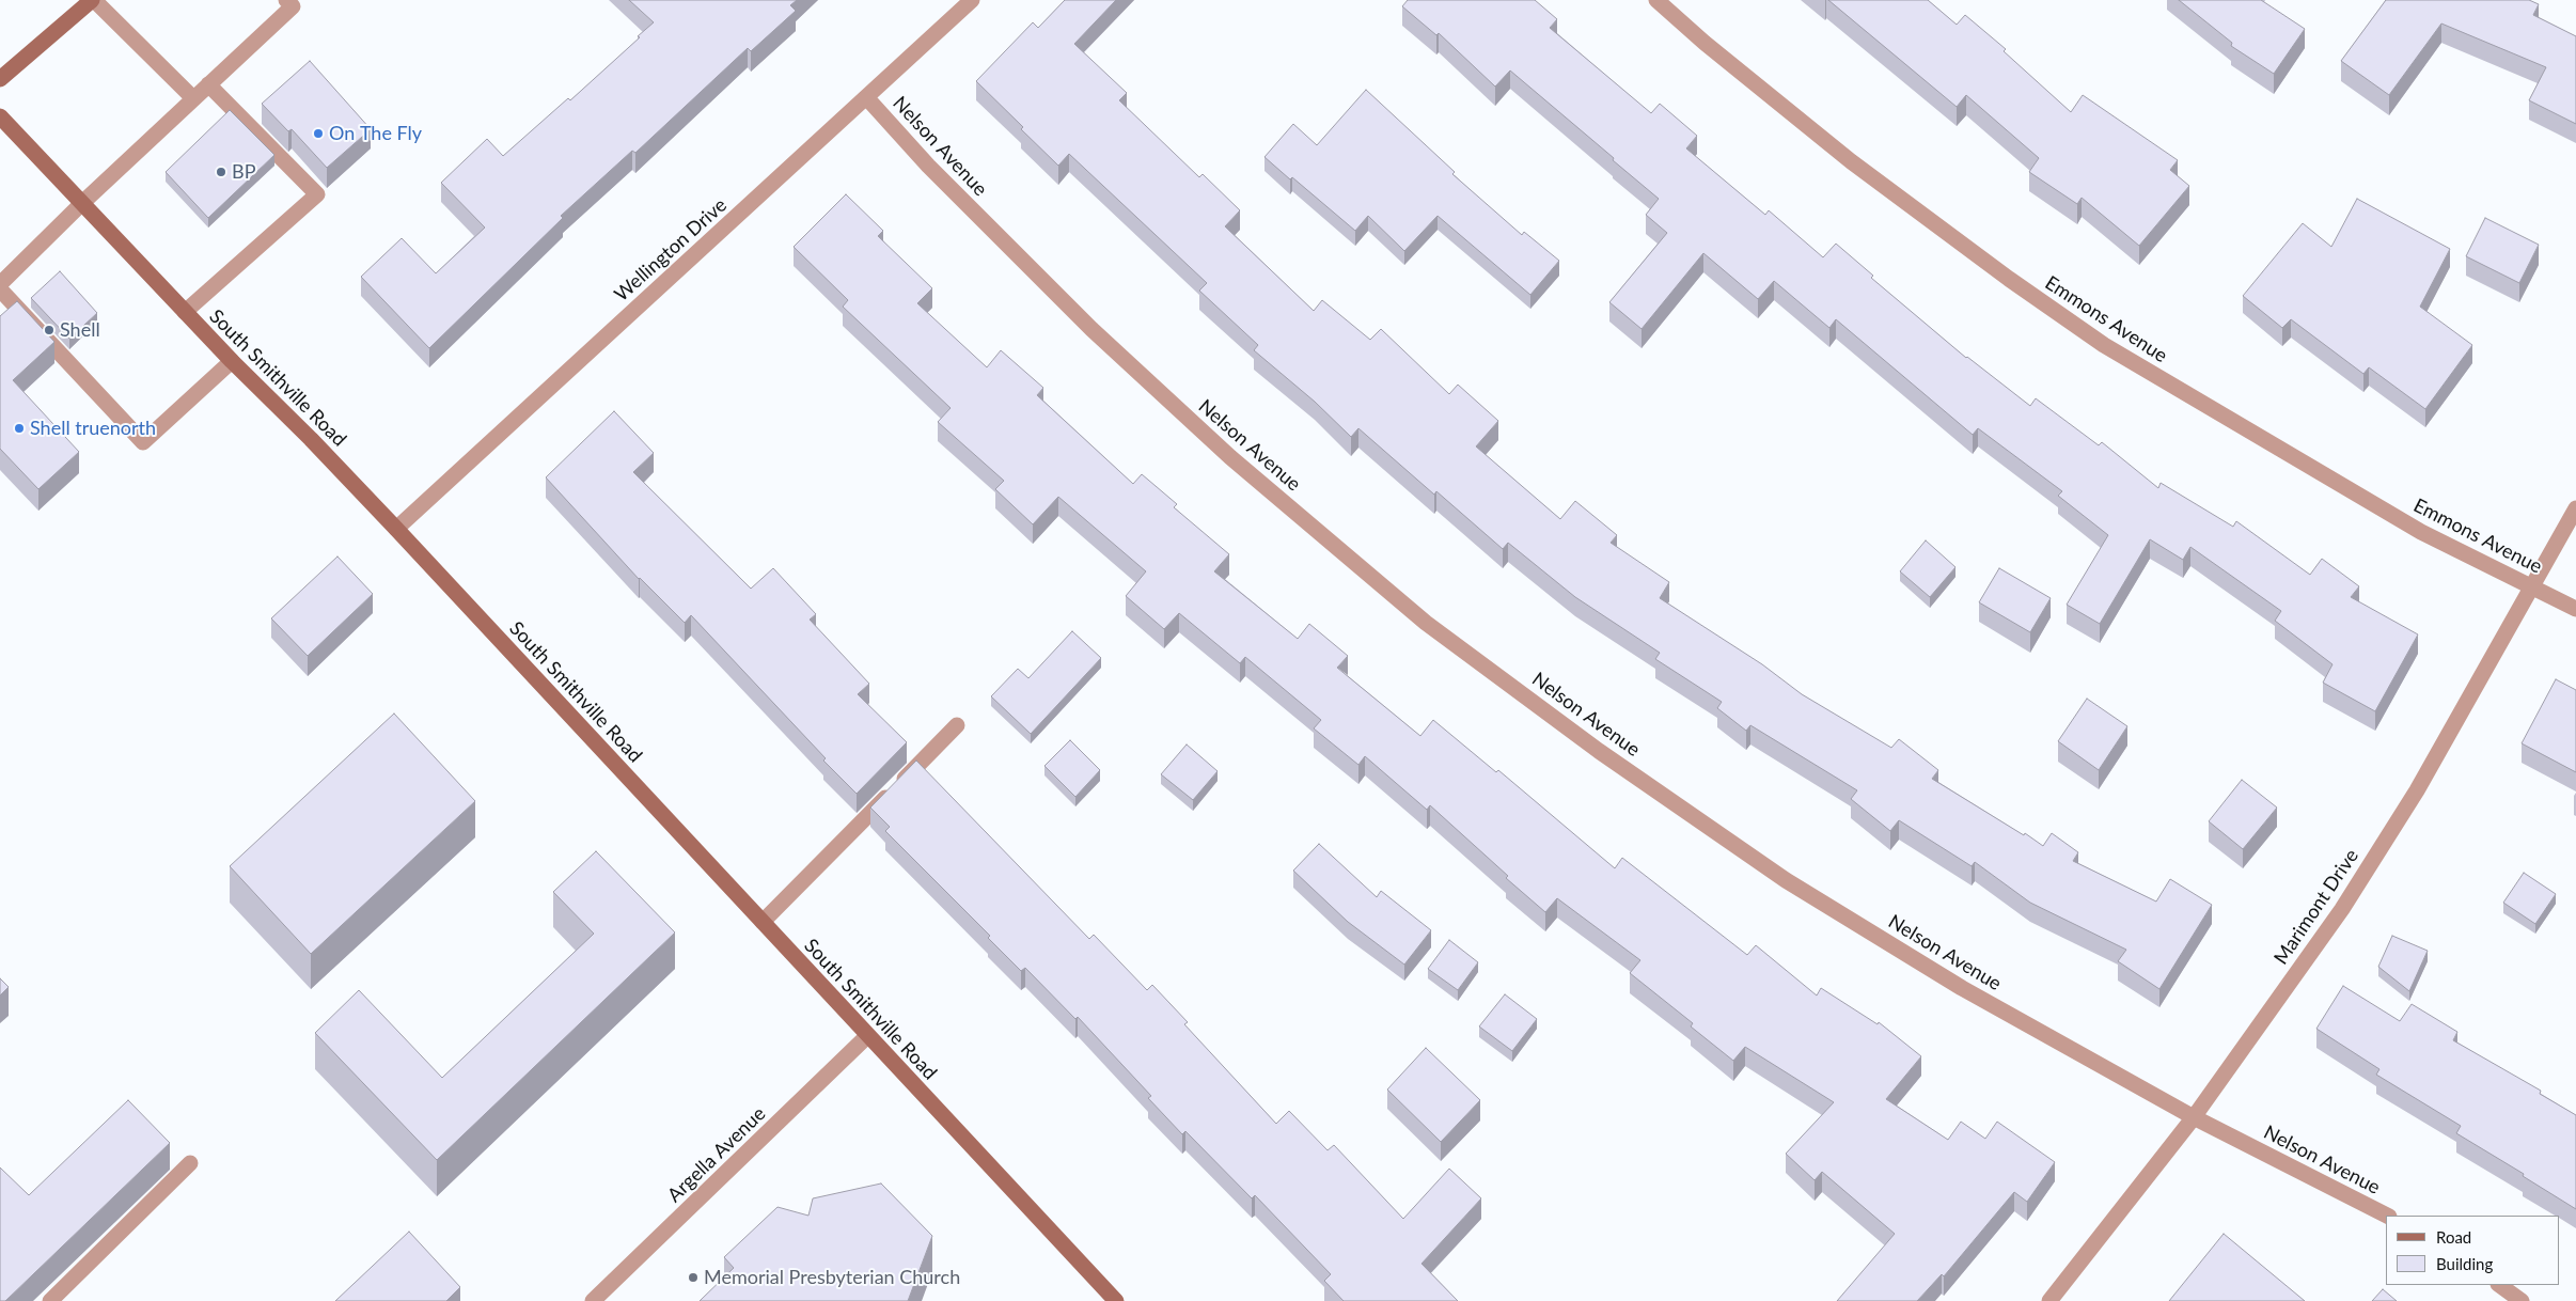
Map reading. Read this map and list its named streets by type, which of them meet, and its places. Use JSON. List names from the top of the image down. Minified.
{"streets":{"main road":["South Smithville Road"],"street":["Nelson Avenue","Wellington Drive","Emmons Avenue","Marimont Drive","Argella Avenue"]},"crossings":[["Nelson Avenue","Wellington Drive"],["Nelson Avenue","Marimont Drive"],["Wellington Drive","South Smithville Road"],["Emmons Avenue","Marimont Drive"],["South Smithville Road","Argella Avenue"]],"places":["On The Fly","BP","Shell","Shell truenorth","Memorial Presbyterian Church"],"legend":["Road","Building"]}
